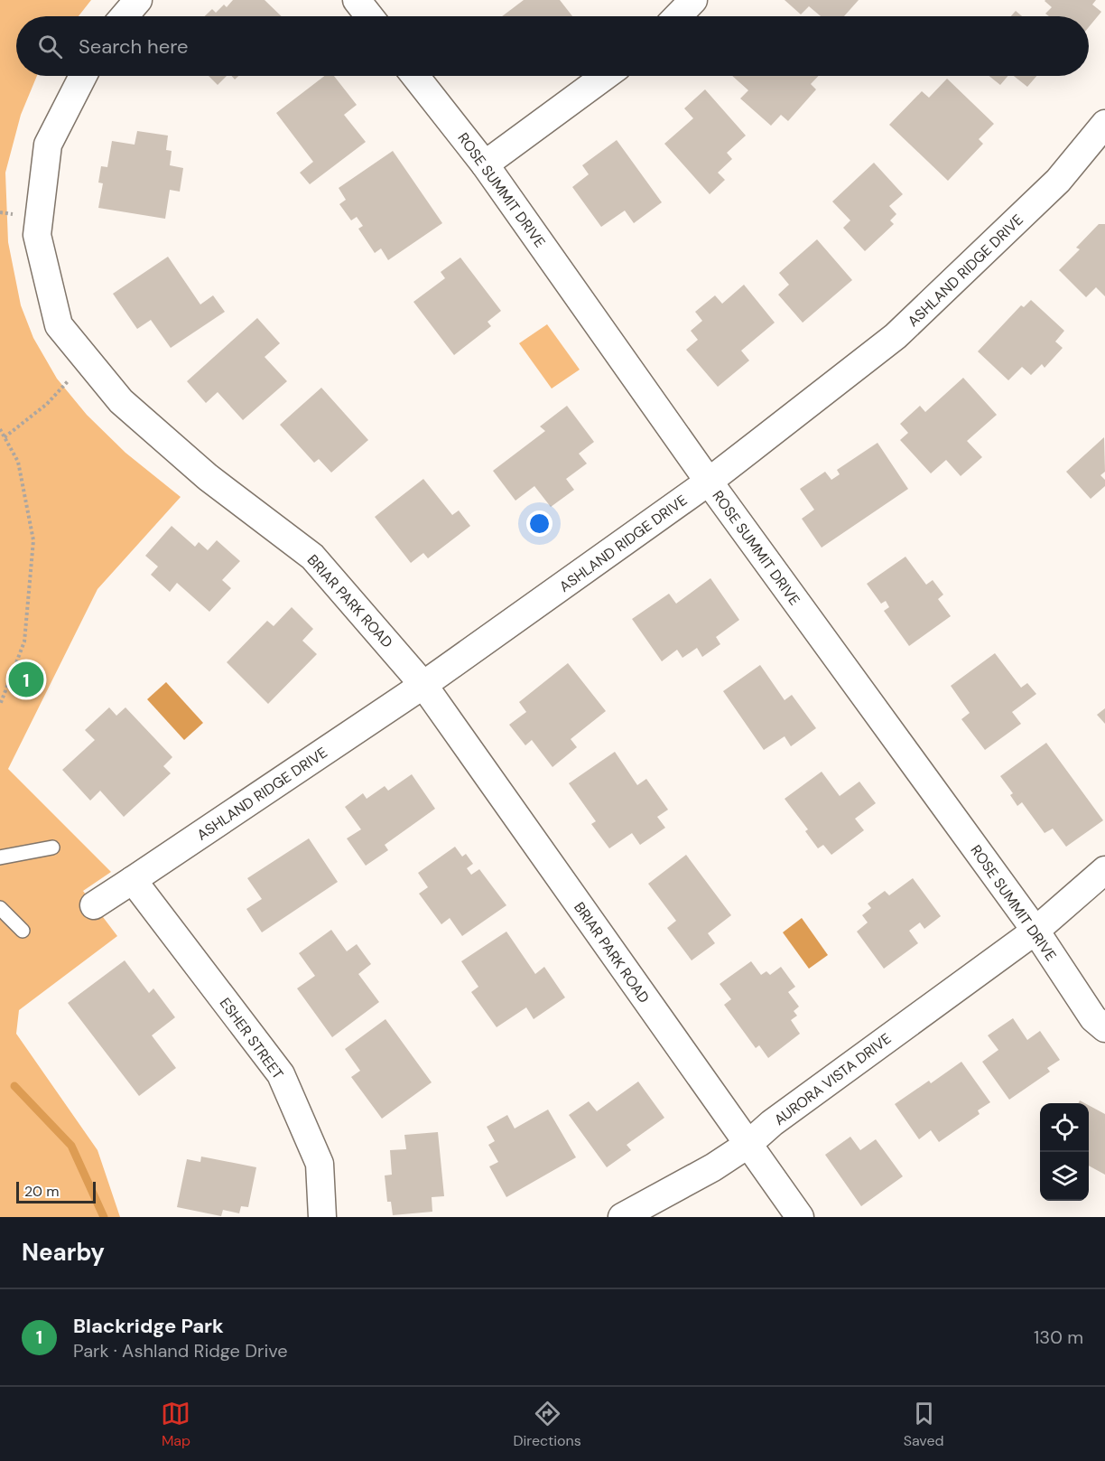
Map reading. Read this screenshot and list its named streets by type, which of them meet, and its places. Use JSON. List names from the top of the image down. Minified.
{"streets":{"street":["ROSE SUMMIT DRIVE","ASHLAND RIDGE DRIVE","BRIAR PARK ROAD","ESHER STREET","AURORA VISTA DRIVE"]},"crossings":[["ROSE SUMMIT DRIVE","ASHLAND RIDGE DRIVE"],["ROSE SUMMIT DRIVE","AURORA VISTA DRIVE"],["ASHLAND RIDGE DRIVE","BRIAR PARK ROAD"],["ASHLAND RIDGE DRIVE","ESHER STREET"],["BRIAR PARK ROAD","AURORA VISTA DRIVE"]],"scale_bar":"20 m","page":{"search":"Search here","pins":"1","scale":"20 m","heading":"Nearby","list":[{"mark":"1","name":"Blackridge Park","note":"Park · Ashland Ridge Drive","value":"130 m"}],"nav":["Map","Directions","Saved"]}}
